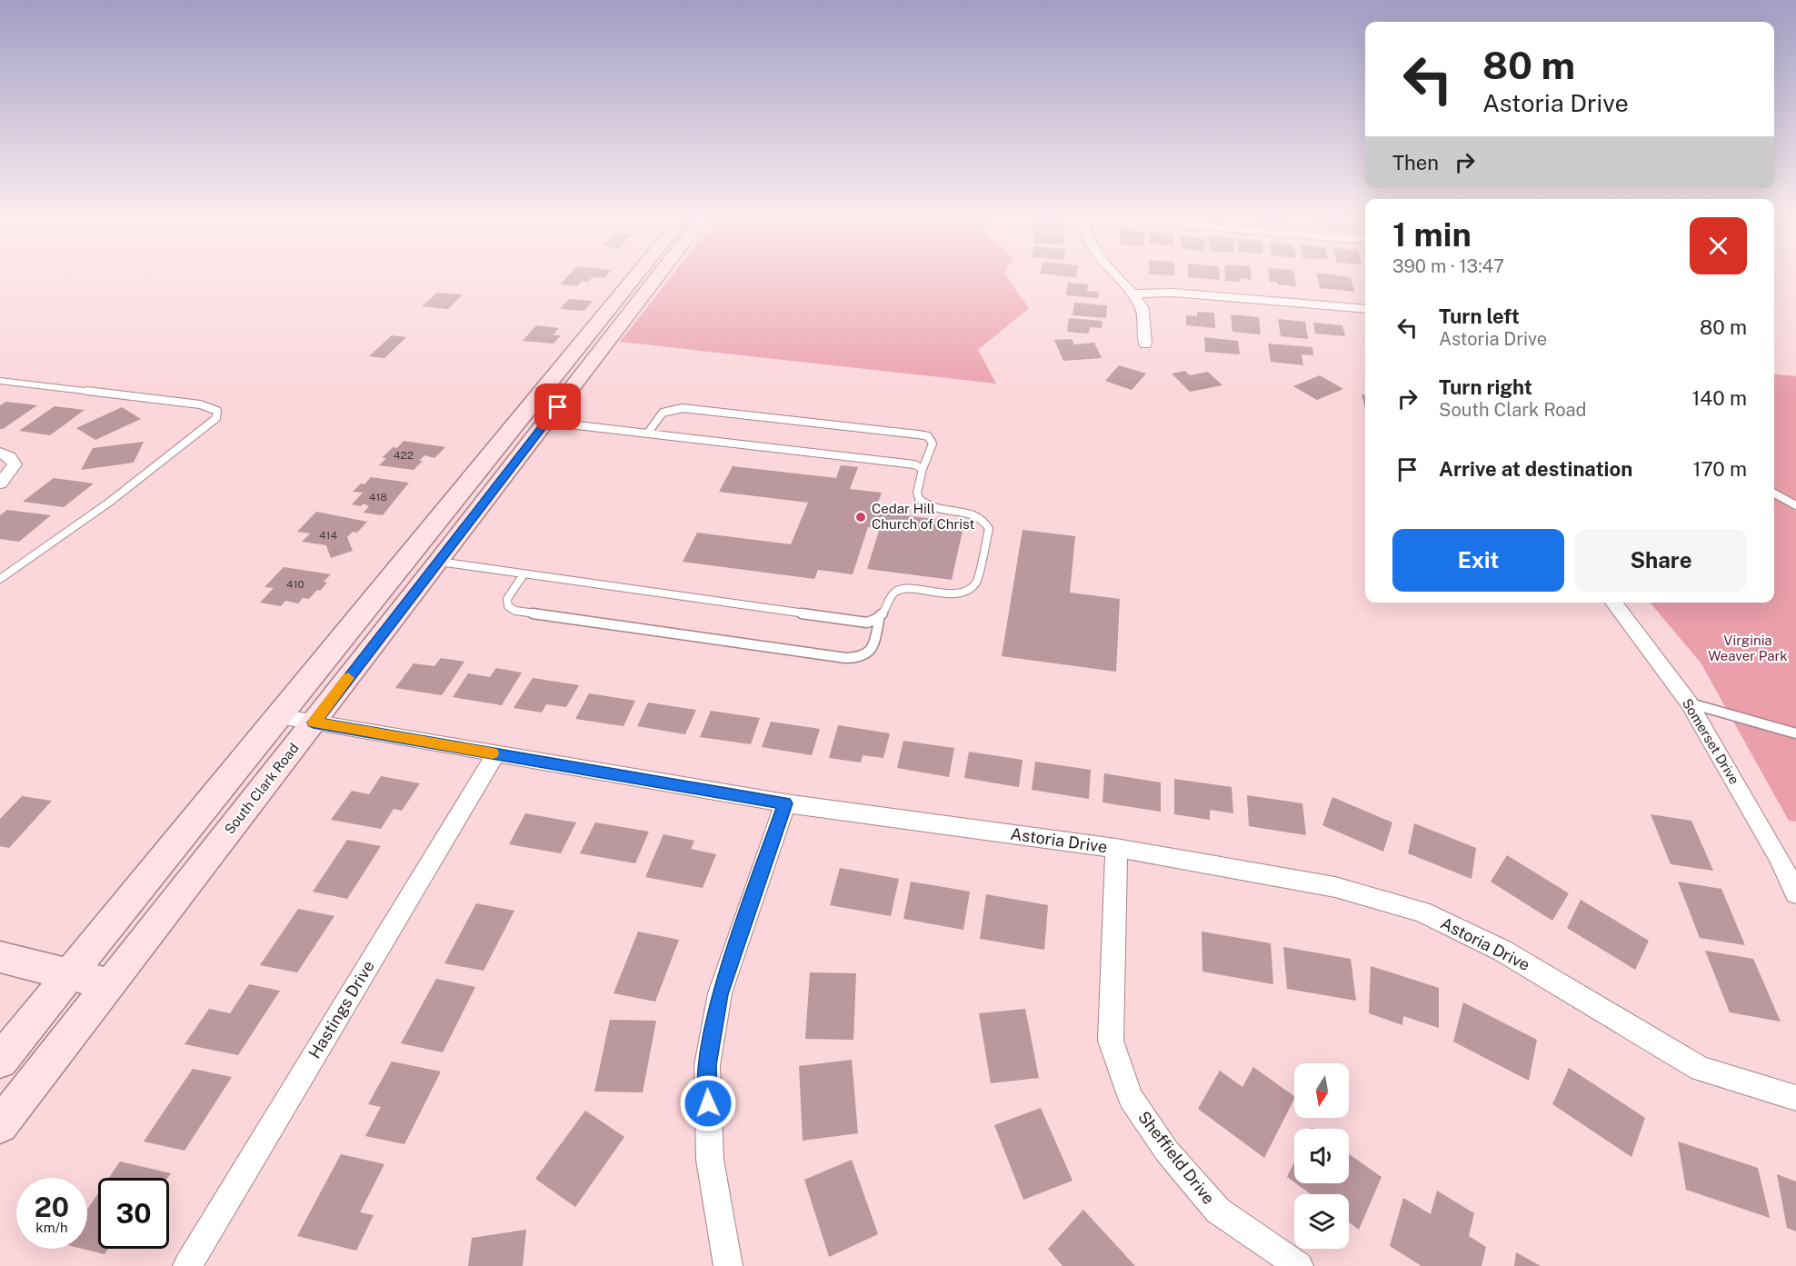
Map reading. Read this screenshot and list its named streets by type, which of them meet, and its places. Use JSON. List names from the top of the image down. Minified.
{"streets":{"main road":["South Clark Road"],"street":["Somerset Drive","Astoria Drive","Hastings Drive","Sheffield Drive"]},"crossings":[["South Clark Road","Astoria Drive"],["Astoria Drive","Hastings Drive"],["Astoria Drive","Sheffield Drive"]],"parks":["Virginia Weaver Park"],"places":["Cedar Hill Church of Christ"],"house_numbers":["422","418","414","410"],"north":"bottom","page":{"turn":["80 m","Astoria Drive"],"then":"Then","heading":["1 min","390 m · 13:47"],"list":[{"name":"Turn left","note":"Astoria Drive","value":"80 m"},{"name":"Turn right","note":"South Clark Road","value":"140 m"},{"name":"Arrive at destination","value":"170 m"}],"buttons":["Exit","Share"],"speed":"20 km/h","limit":"30"}}
